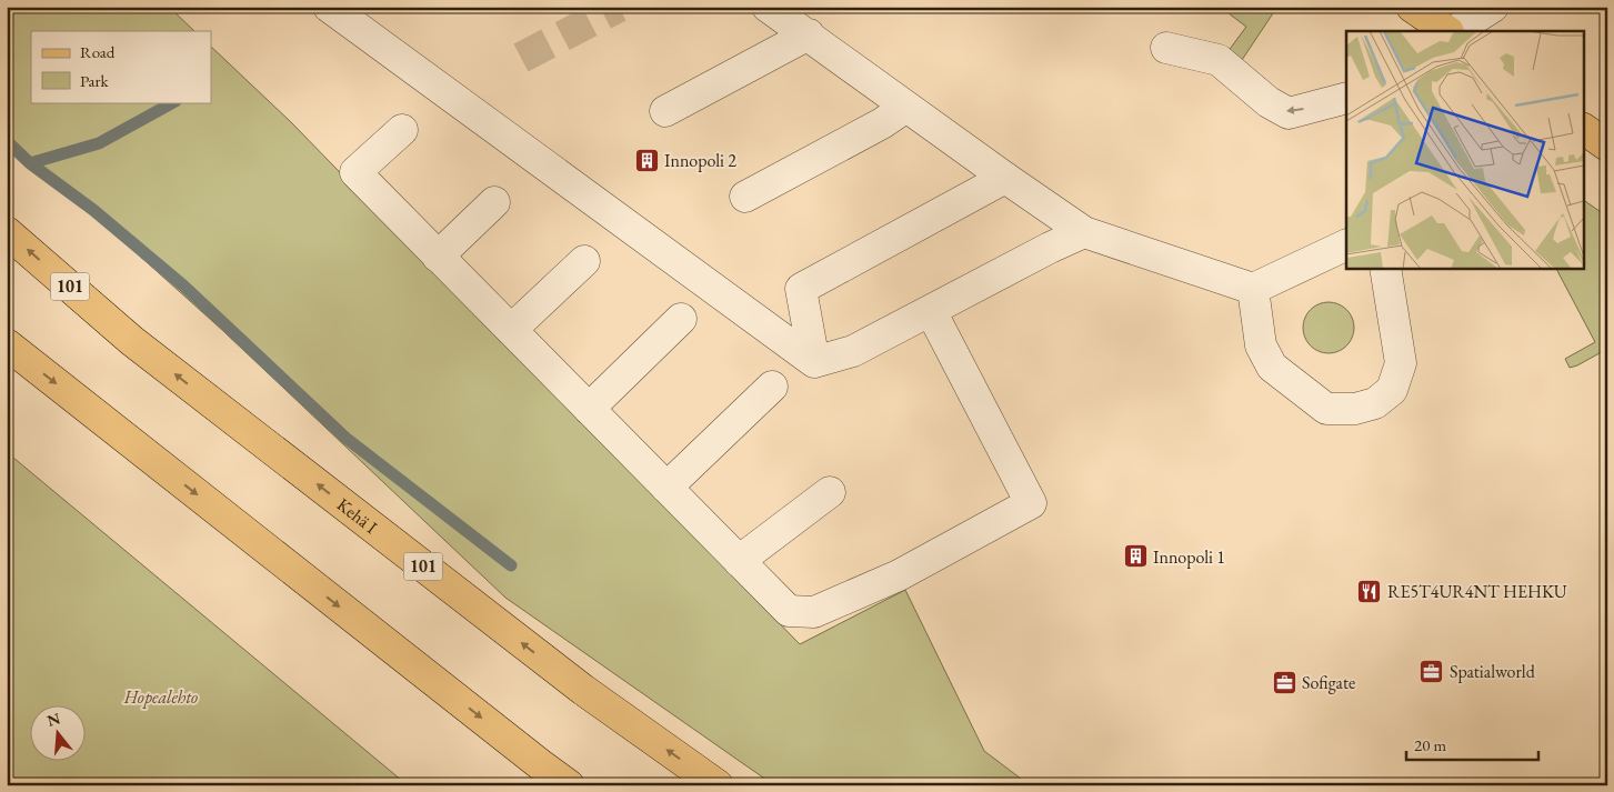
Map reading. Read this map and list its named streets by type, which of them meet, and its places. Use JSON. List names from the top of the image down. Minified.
{"streets":{"main road":["101","Kehä I"]},"parks":["Hopealehto"],"places":{"building":["Innopoli 2","Innopoli 1"],"restaurant":["RE5T4UR4NT HEHKU"],"office":["Spatialworld","Sofigate"]},"legend":["Road","Park"],"scale_bar":"20 m","north":"top"}
